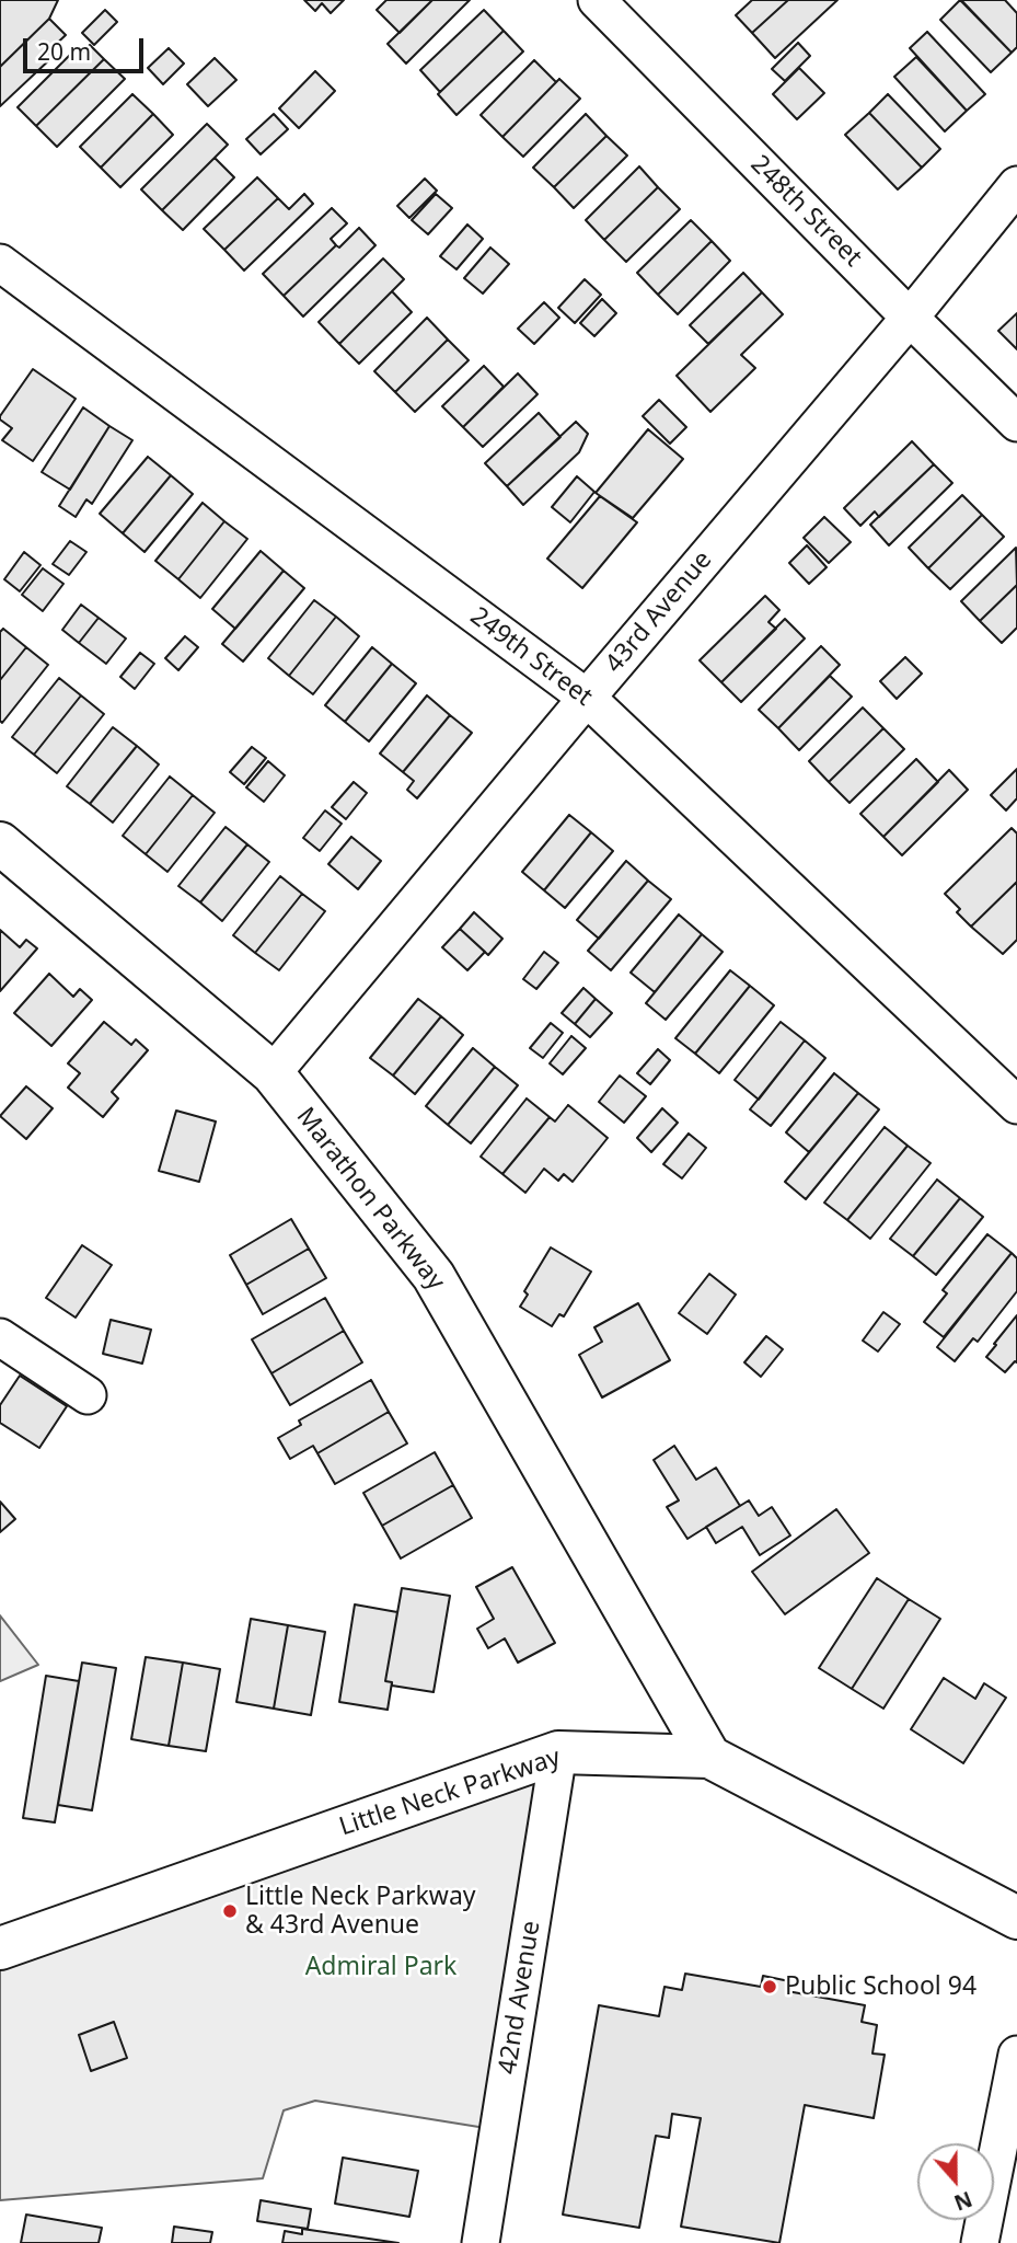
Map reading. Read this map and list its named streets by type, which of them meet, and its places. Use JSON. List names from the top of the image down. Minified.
{"streets":{"street":["248th Street","43rd Avenue","249th Street","Marathon Parkway","Little Neck Parkway","42nd Avenue"]},"crossings":[["248th Street","43rd Avenue"],["43rd Avenue","249th Street"],["43rd Avenue","Marathon Parkway"],["Marathon Parkway","Little Neck Parkway"],["Little Neck Parkway","42nd Avenue"]],"parks":["Admiral Park"],"places":["Little Neck Parkway & 43rd Avenue","Public School 94"],"scale_bar":"20 m","north":"bottom"}
